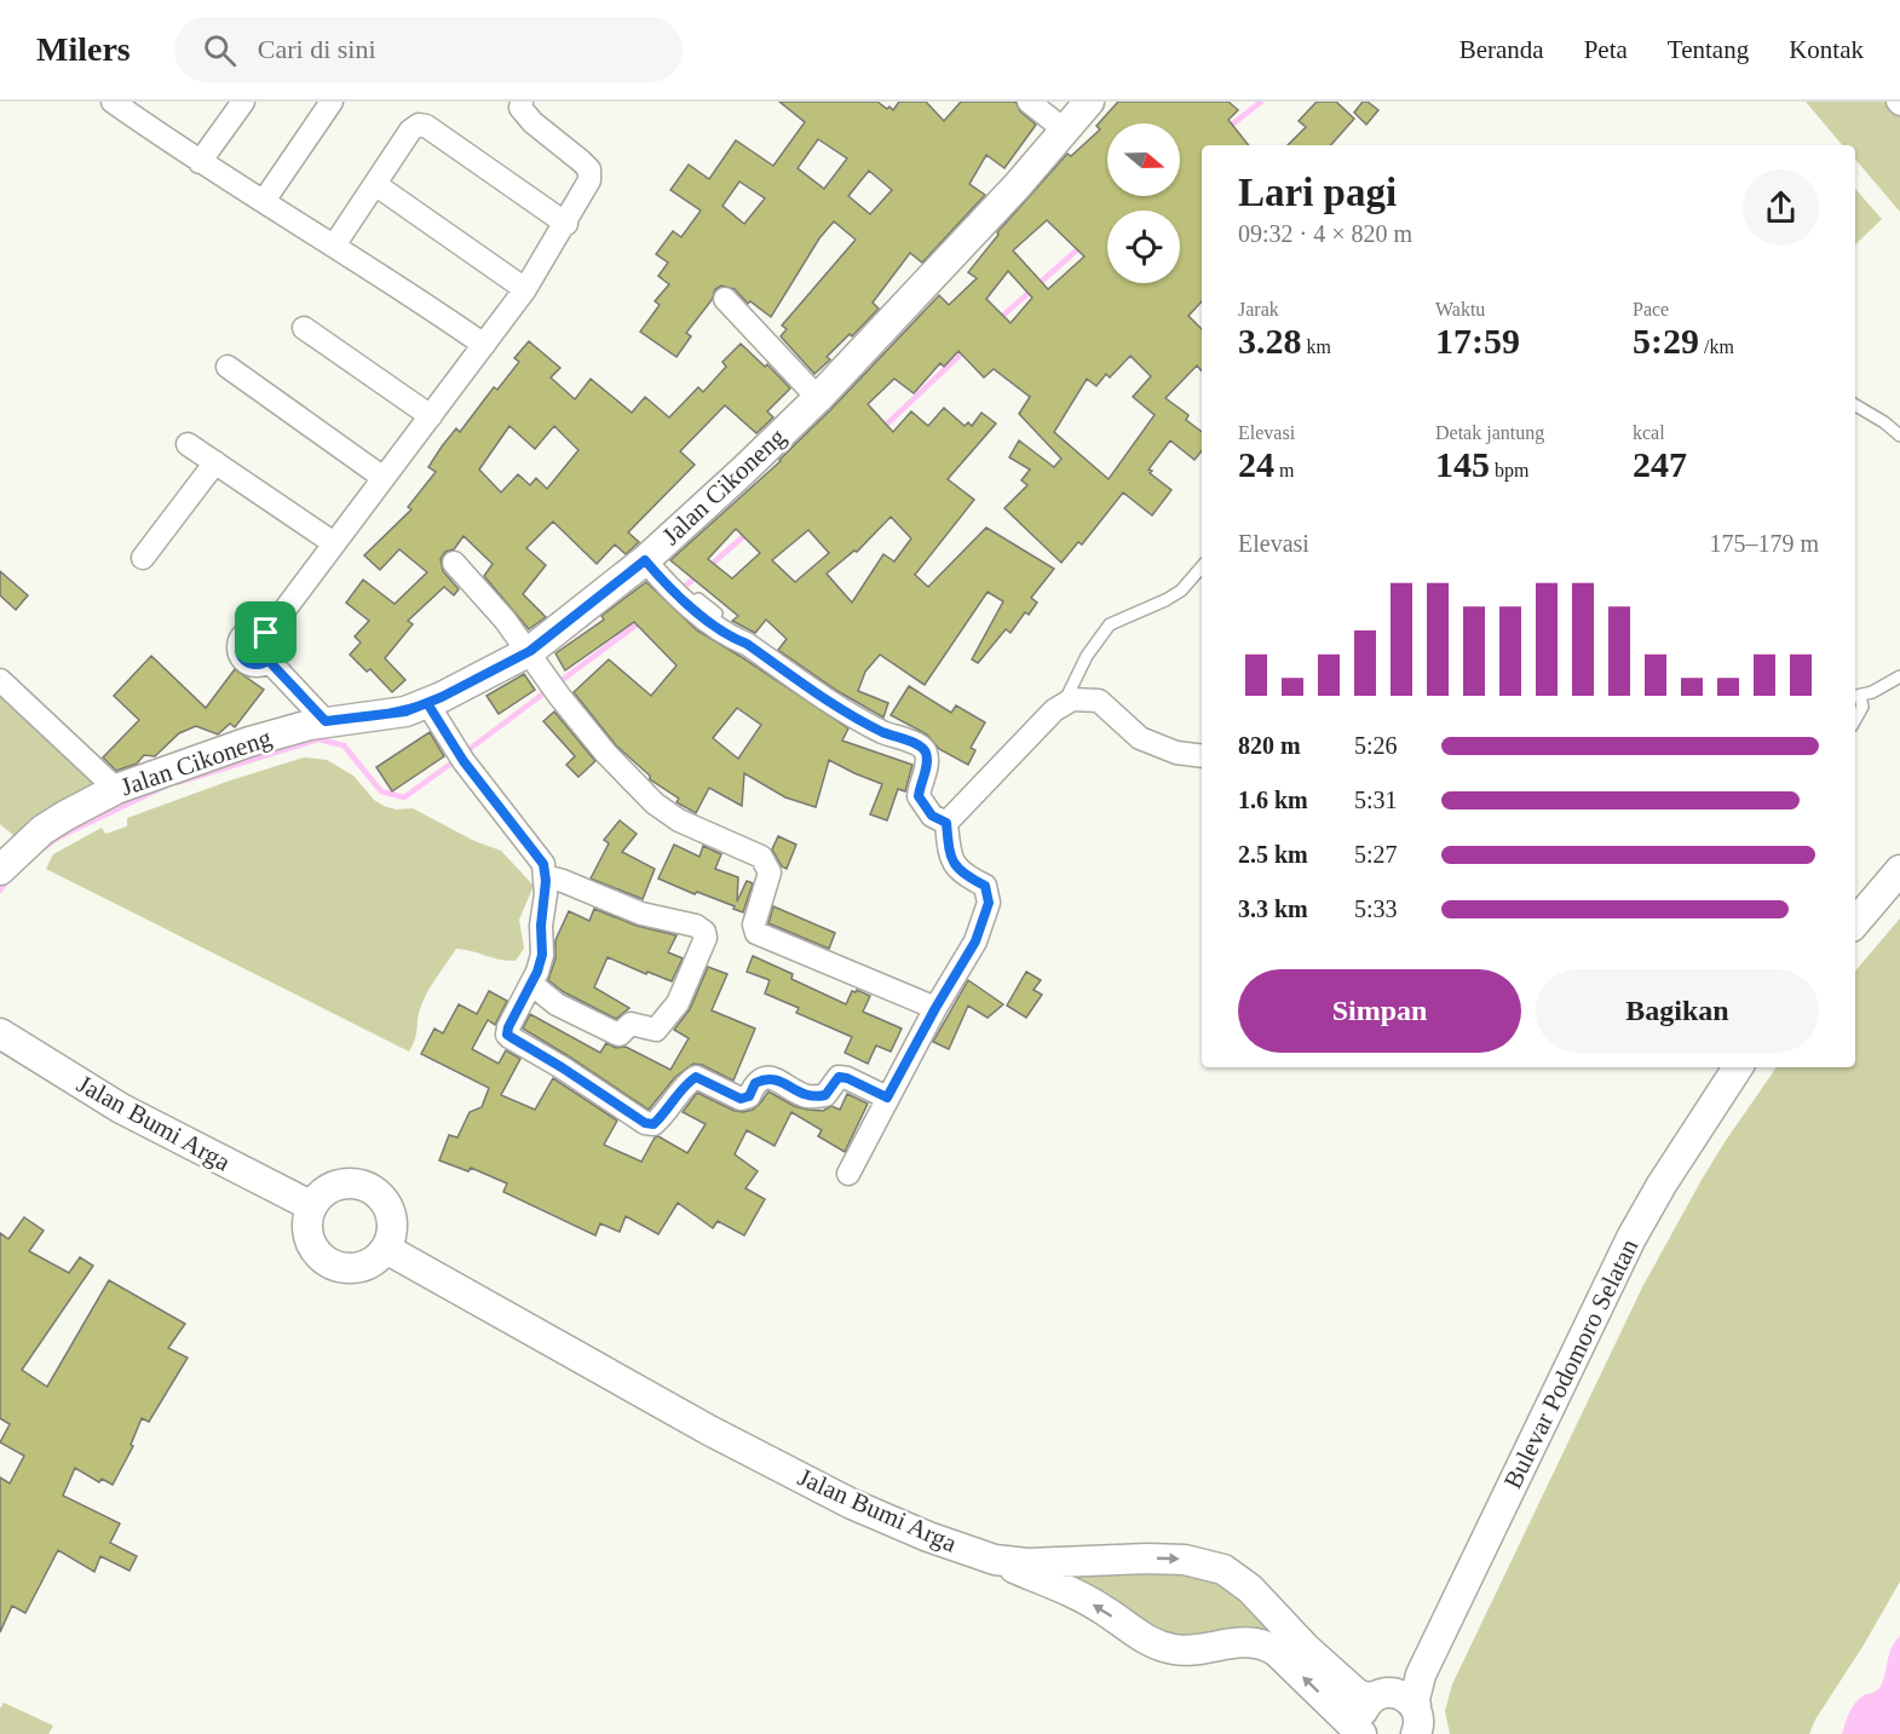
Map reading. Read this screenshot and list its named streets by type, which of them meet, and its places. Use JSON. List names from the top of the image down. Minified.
{"streets":{"street":["Jalan Cikoneng","Jalan Bumi Arga","Bulevar Podomoro Selatan"]},"crossings":[["Jalan Bumi Arga","Bulevar Podomoro Selatan"]],"north":"right","page":{"header":"Milers","search":"Cari di sini","nav":["Beranda","Peta","Tentang","Kontak"],"heading":["Lari pagi","09:32 · 4 × 820 m"],"stats":[["Jarak","3.28 km"],["Waktu","17:59"],["Pace","5:29 /km"],["Elevasi","24 m"],["Detak jantung","145 bpm"],["kcal","247"]],"chart":["Elevasi","175–179 m"],"list":[{"name":"820 m","note":"5:26"},{"name":"1.6 km","note":"5:31"},{"name":"2.5 km","note":"5:27"},{"name":"3.3 km","note":"5:33"}],"buttons":["Simpan","Bagikan"]}}
